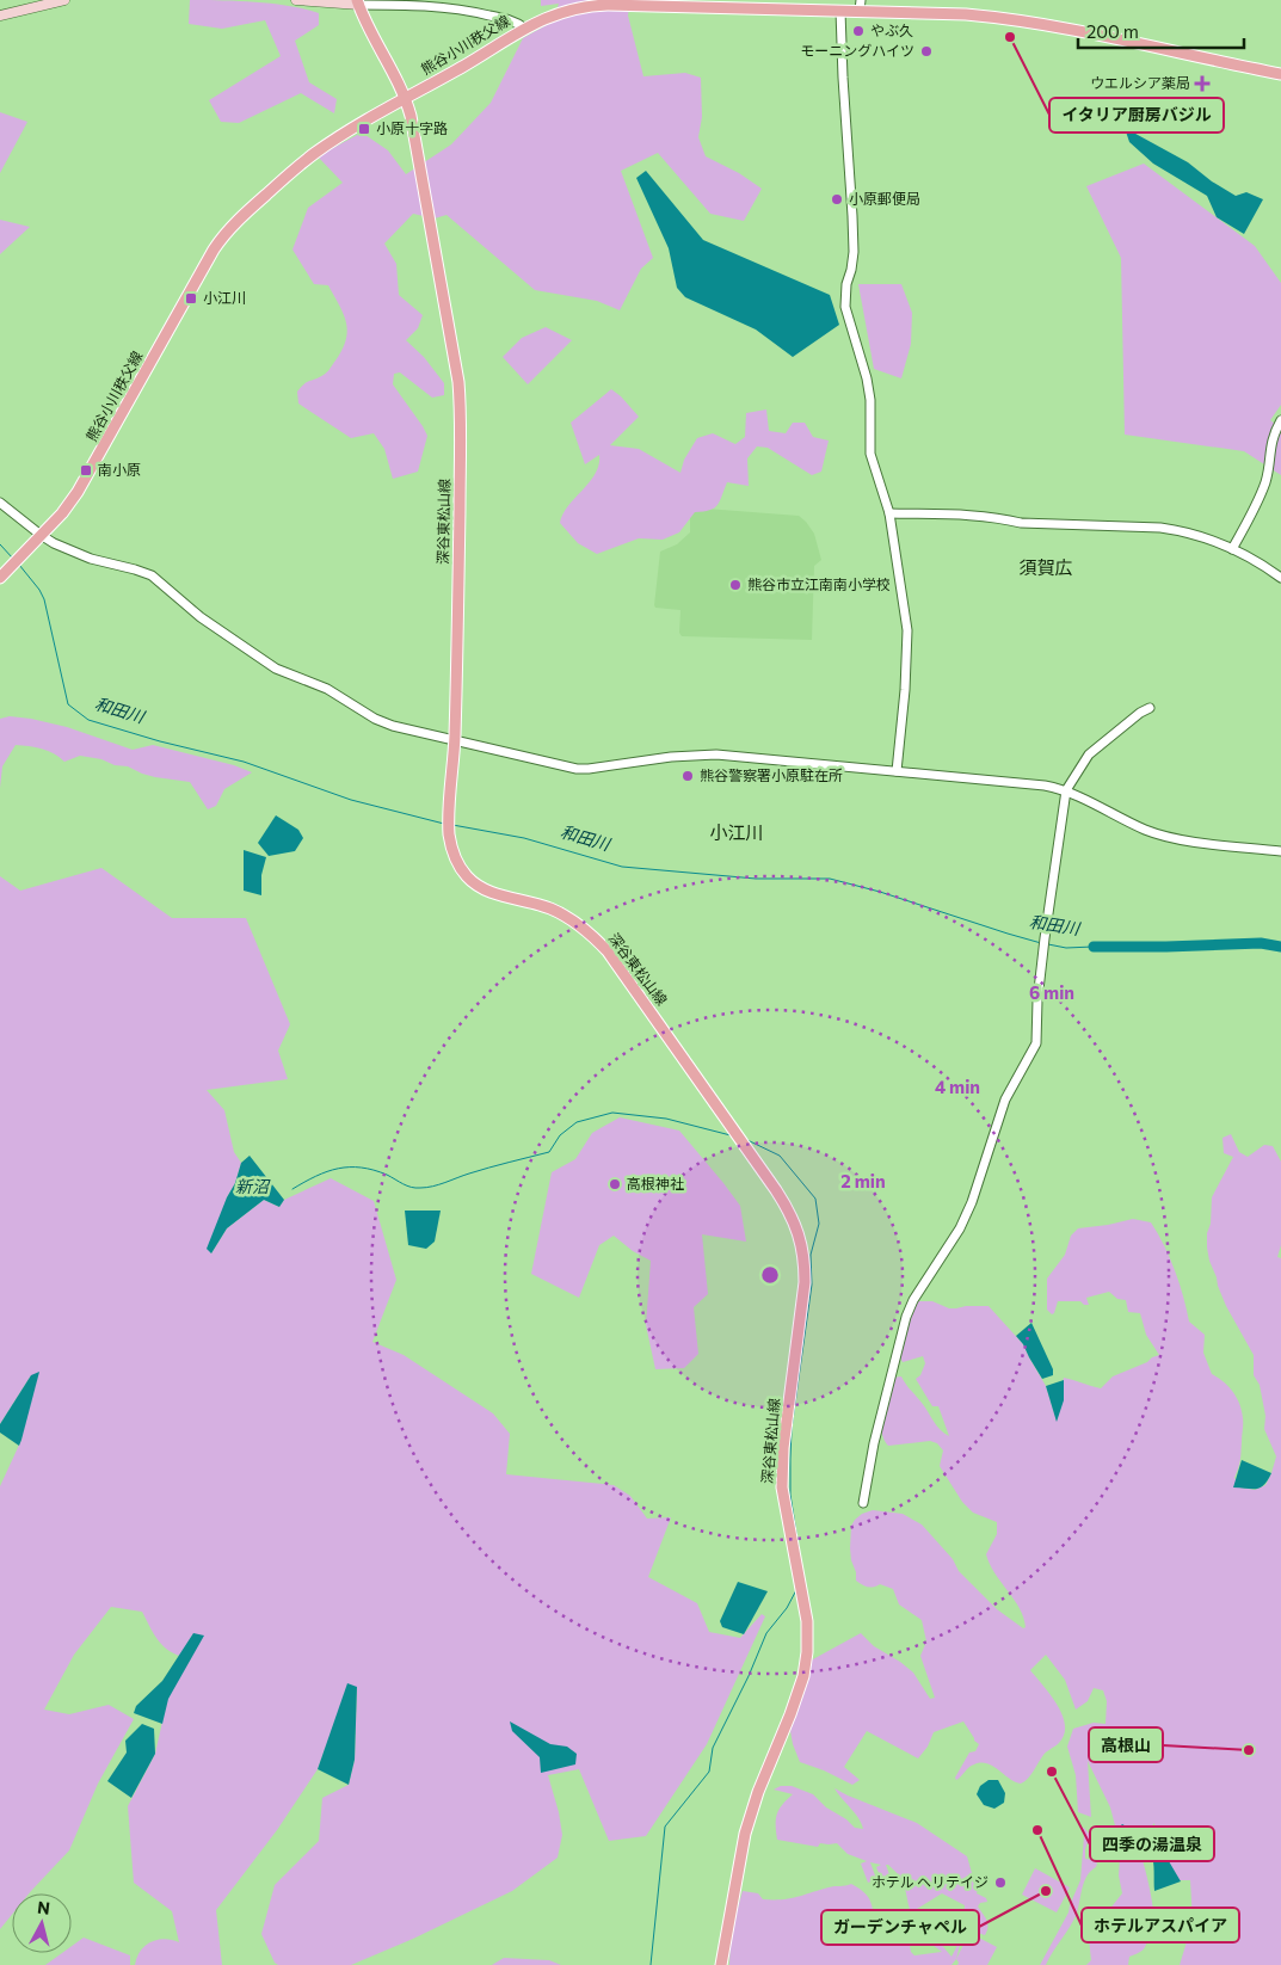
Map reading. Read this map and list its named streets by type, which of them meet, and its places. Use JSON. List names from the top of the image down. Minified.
{"streets":{"main road":["熊谷小川秩父線","深谷東松山線"]},"crossings":[["熊谷小川秩父線","深谷東松山線"]],"districts":["須賀広","小江川"],"water":["和田川","新沼"],"places":{"other":["やぶ久","イタリア厨房バジル","モーニングハイツ","小原郵便局","熊谷市立江南南小学校","熊谷警察署小原駐在所","高根神社","高根山","四季の湯温泉","ホテルアスパイア","ホテル ヘリテイジ","ガーデンチャペル"],"health":["ウエルシア薬局"],"transit":["小原十字路","小江川","南小原"]},"scale_bar":"200 m","north":"top","rings":["6 min","4 min","2 min"]}
